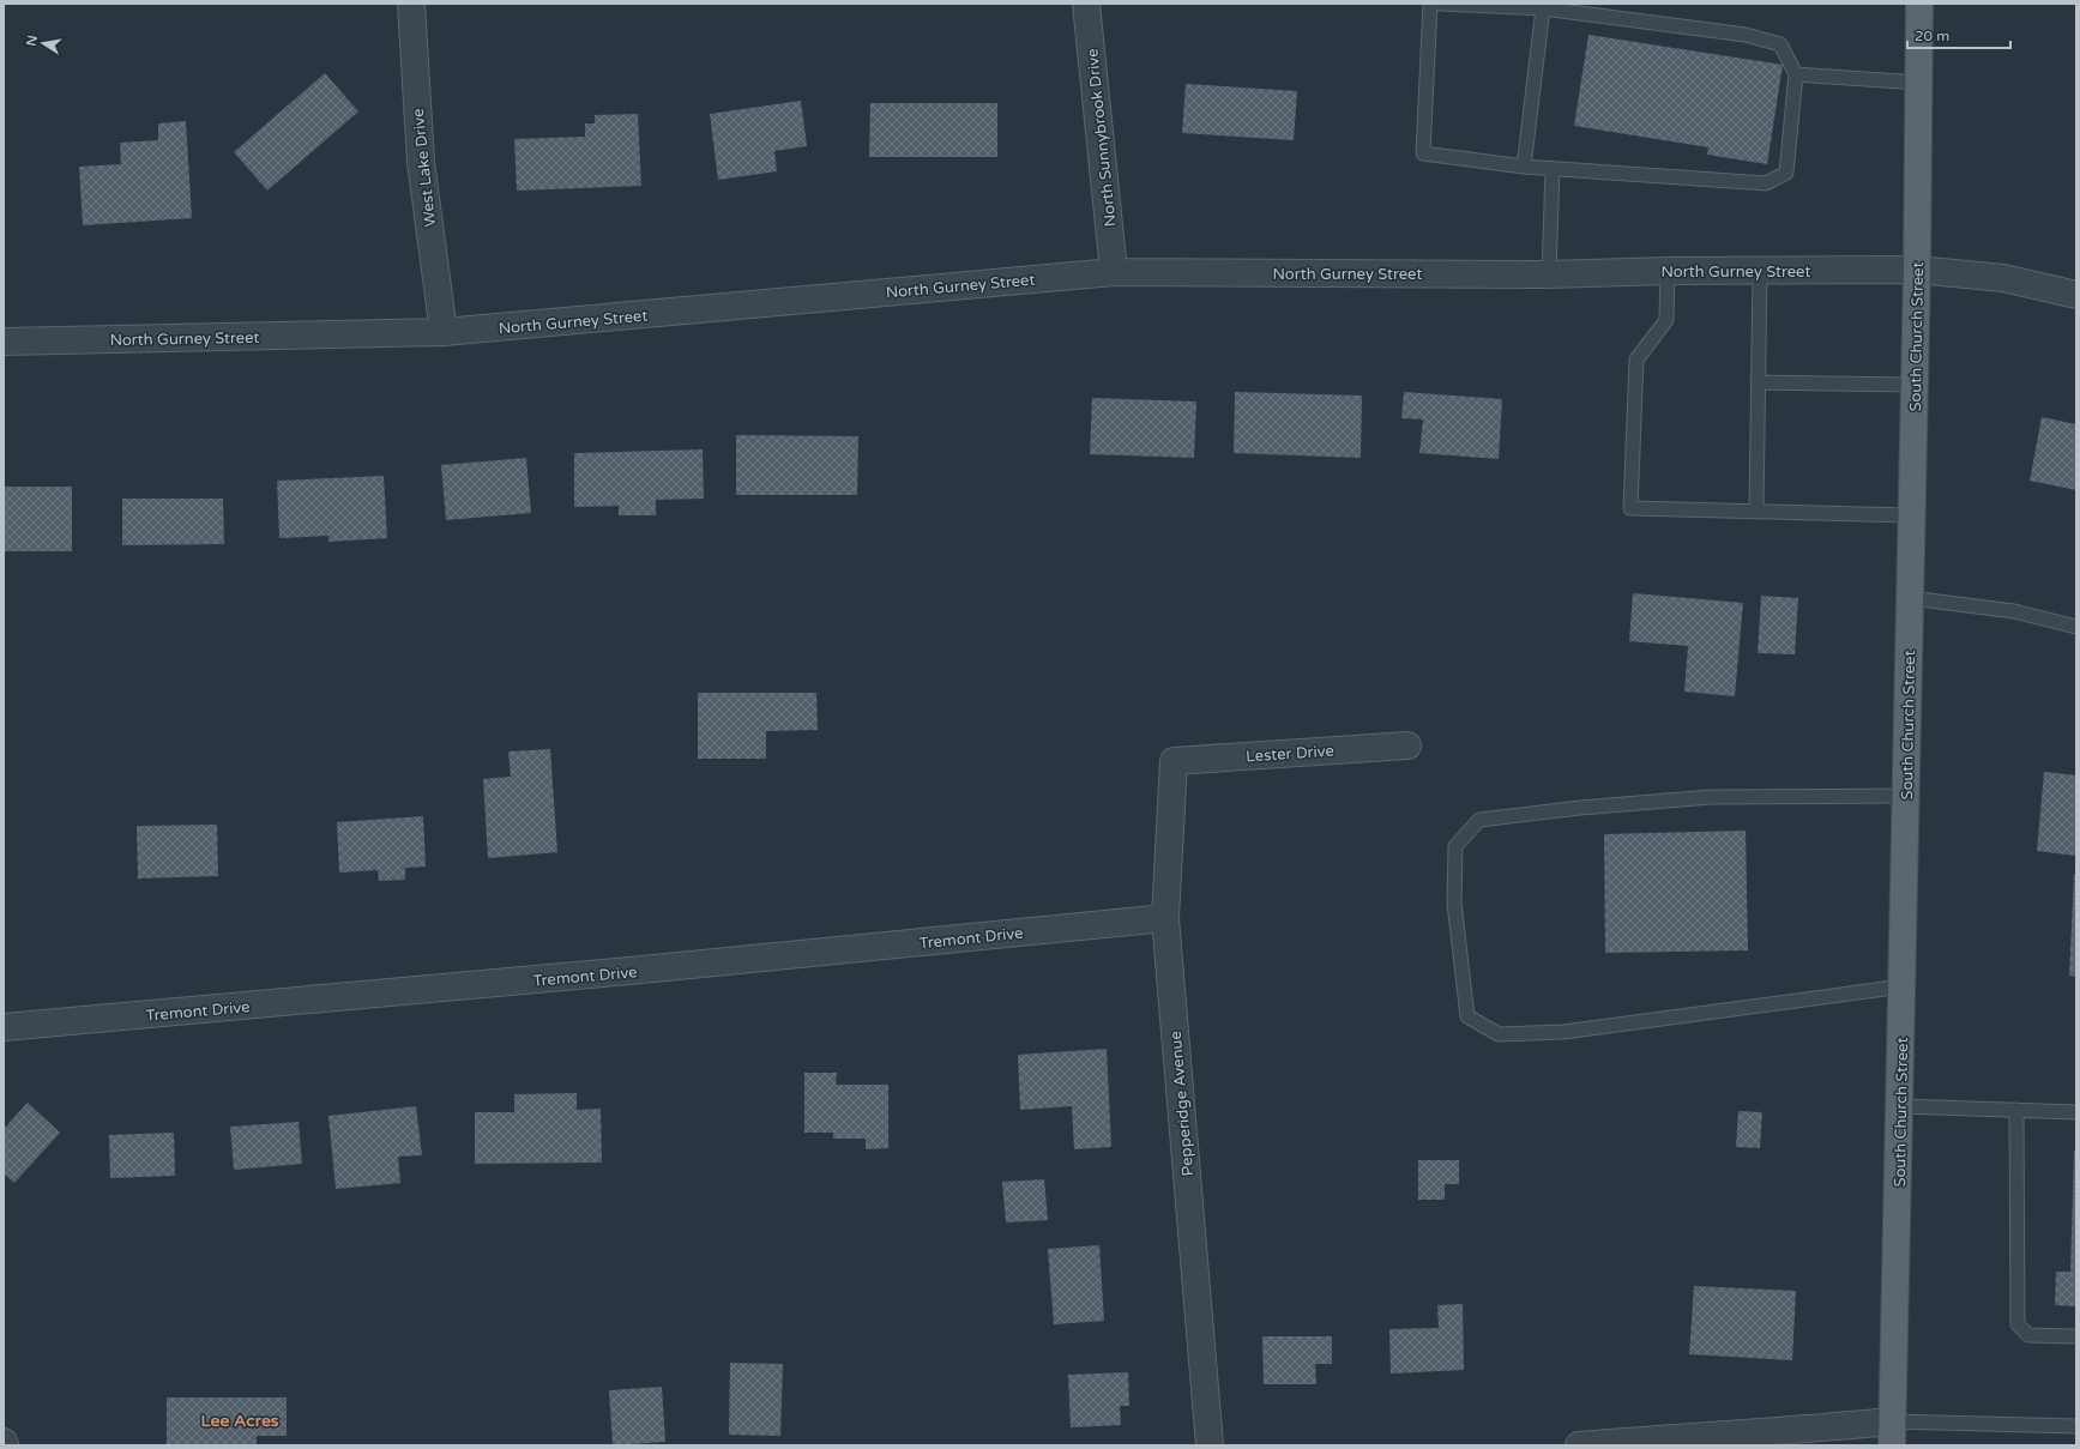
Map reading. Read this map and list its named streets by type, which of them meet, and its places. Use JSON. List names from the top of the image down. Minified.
{"streets":{"main road":["South Church Street"],"street":["North Sunnybrook Drive","West Lake Drive","North Gurney Street","Lester Drive","Tremont Drive","Pepperidge Avenue"]},"crossings":[["North Sunnybrook Drive","North Gurney Street"],["West Lake Drive","North Gurney Street"],["North Gurney Street","South Church Street"],["Lester Drive","Pepperidge Avenue"],["Tremont Drive","Pepperidge Avenue"]],"districts":["Lee Acres"],"scale_bar":"20 m","north":"left"}
